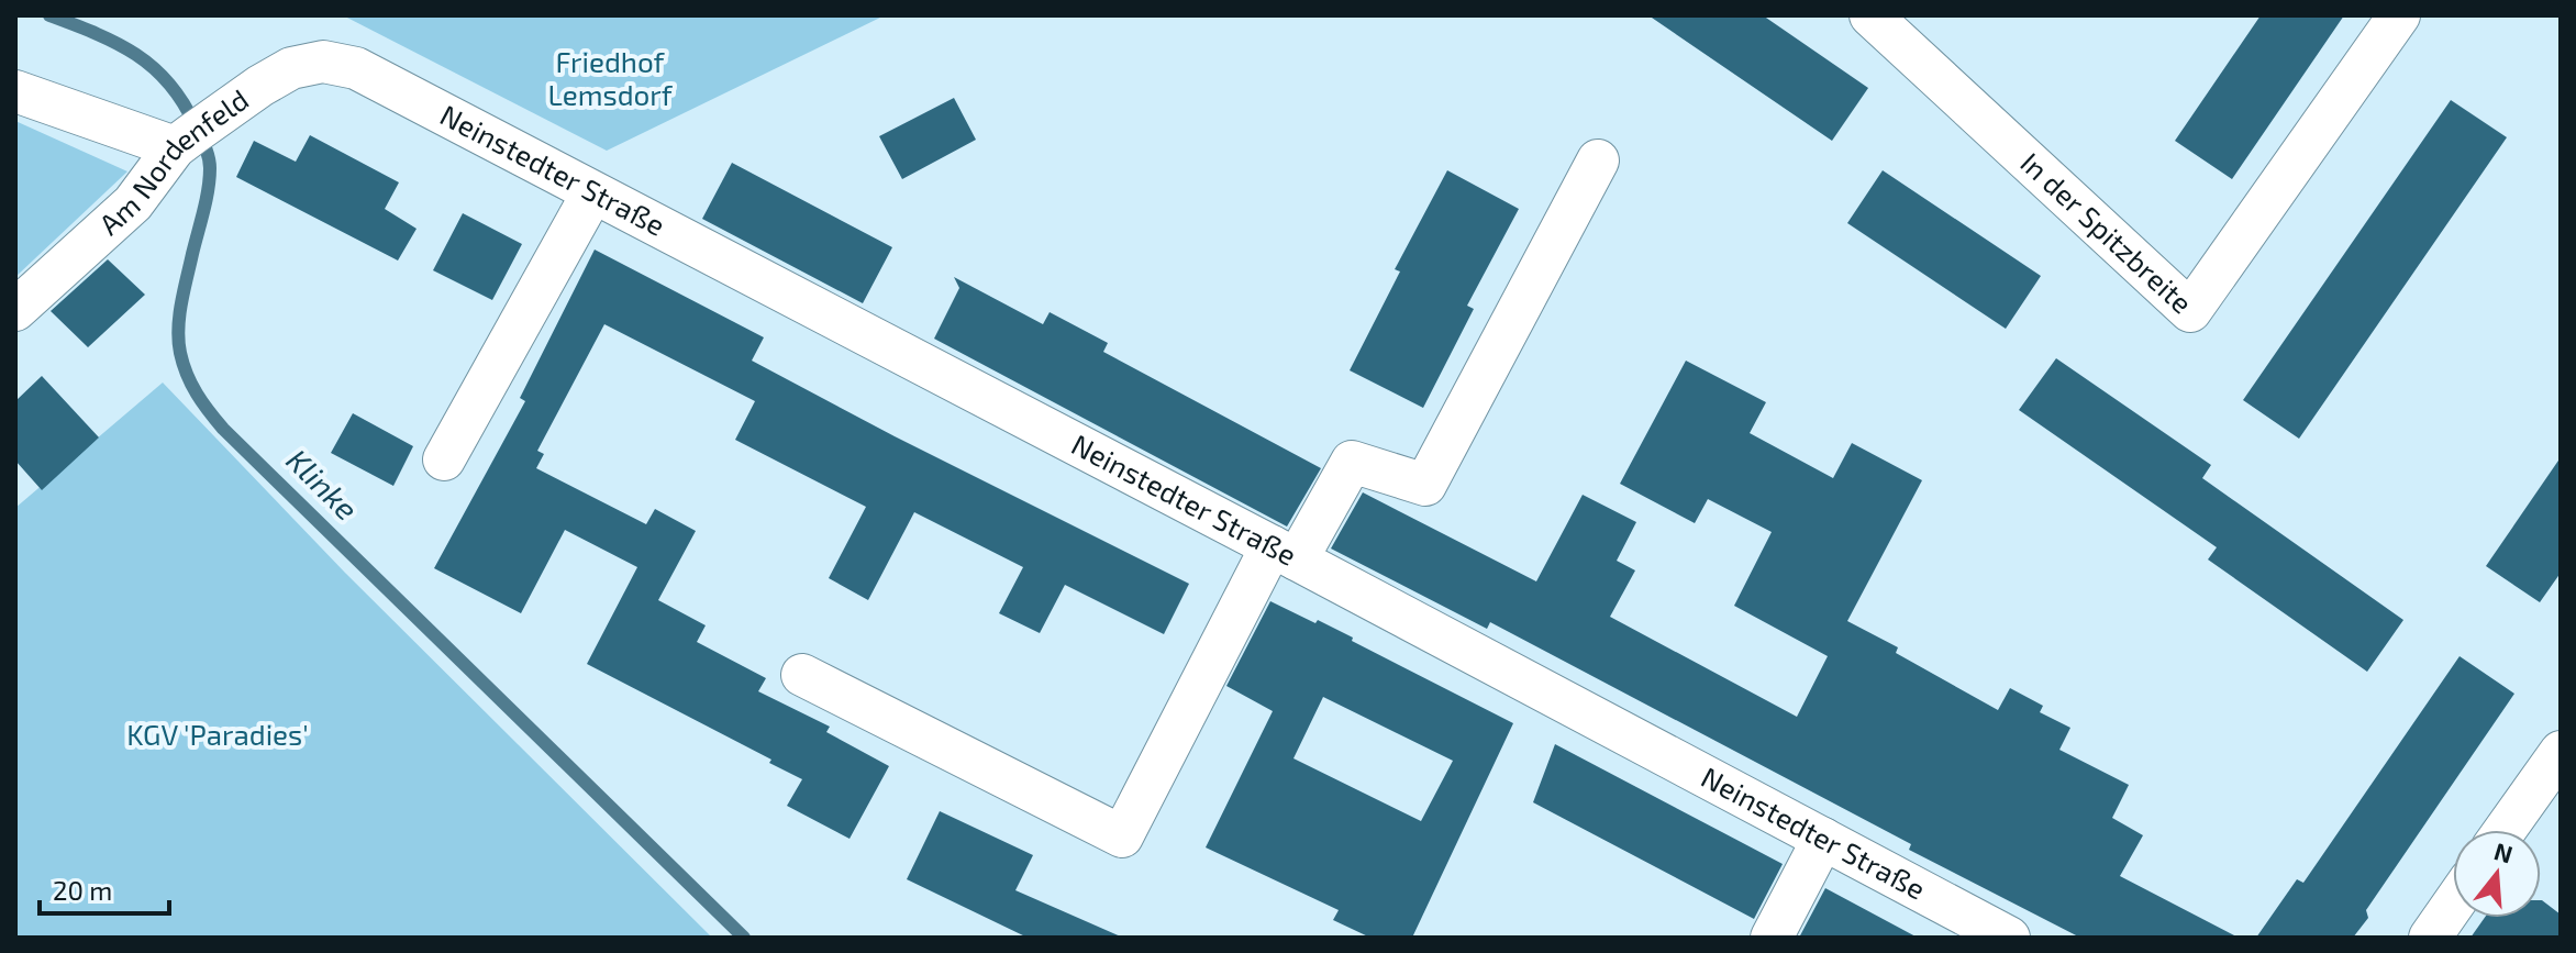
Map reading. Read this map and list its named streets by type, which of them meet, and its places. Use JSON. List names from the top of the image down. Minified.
{"streets":{"street":["Am Nordenfeld","Neinstedter Straße","In der Spitzbreite"]},"crossings":[["Am Nordenfeld","Neinstedter Straße"]],"water":["Klinke"],"parks":["Friedhof Lemsdorf","KGV 'Paradies'"],"scale_bar":"20 m","north":"top"}
